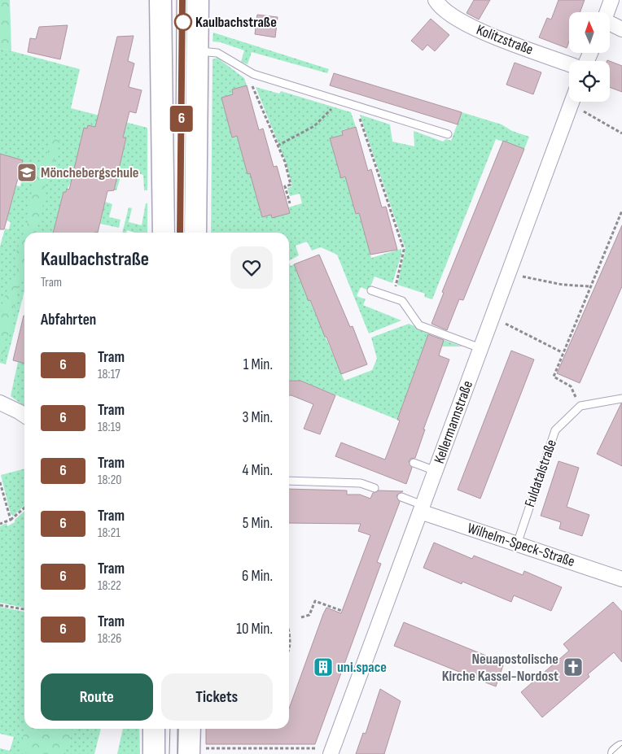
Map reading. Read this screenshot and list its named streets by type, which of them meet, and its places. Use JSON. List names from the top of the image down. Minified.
{"streets":{"street":["Kolitzstraße","Kellermannstraße","Wilhelm-Speck-Straße"],"lane":["Fuldatalstraße"]},"crossings":[["Kellermannstraße","Wilhelm-Speck-Straße"],["Fuldatalstraße","Wilhelm-Speck-Straße"]],"places":{"other":["Kaulbachstraße"],"school or university":["Mönchebergschule"],"building":["uni.space"],"church":["Neuapostolische Kirche Kassel-Nordost"]},"lines":["tram line 6"],"north":"top","page":{"on_map":"6","heading":[["Kaulbachstraße","Tram"],"Abfahrten"],"list":[{"mark":"6","name":"Tram","note":"18:17","value":"1 Min."},{"mark":"6","name":"Tram","note":"18:19","value":"3 Min."},{"mark":"6","name":"Tram","note":"18:20","value":"4 Min."},{"mark":"6","name":"Tram","note":"18:21","value":"5 Min."},{"mark":"6","name":"Tram","note":"18:22","value":"6 Min."},{"mark":"6","name":"Tram","note":"18:26","value":"10 Min."}],"buttons":["Route","Tickets"]}}
